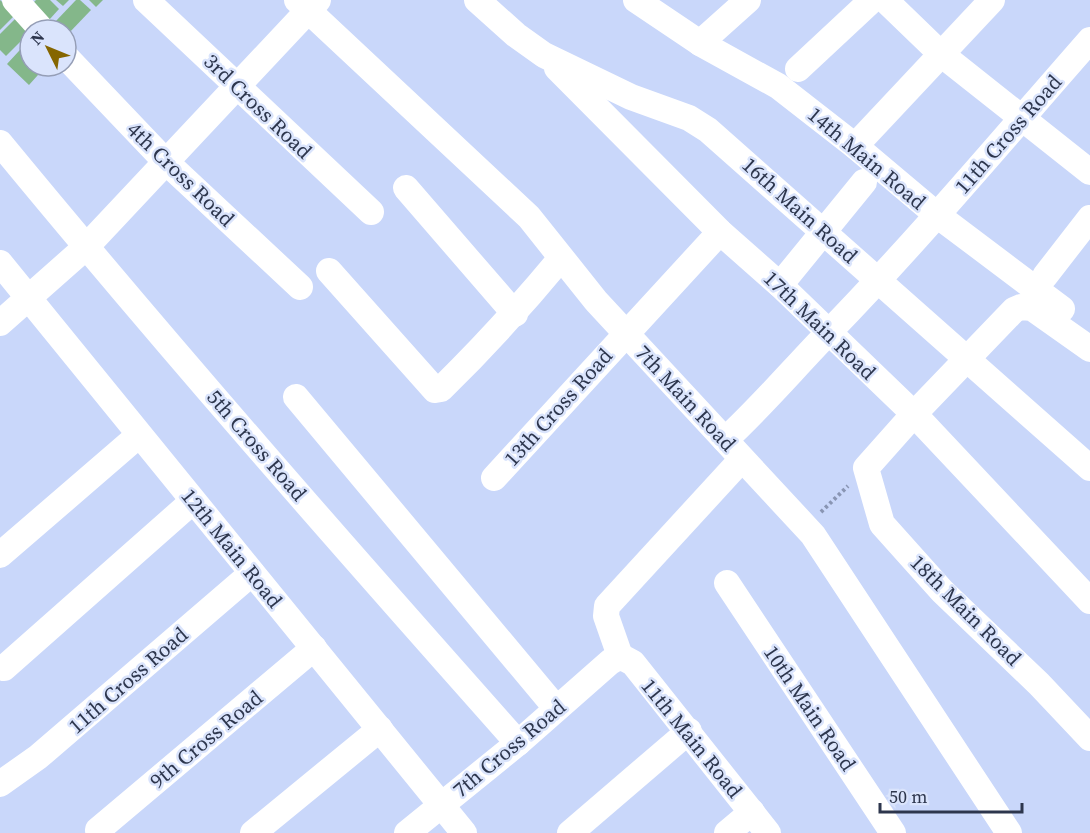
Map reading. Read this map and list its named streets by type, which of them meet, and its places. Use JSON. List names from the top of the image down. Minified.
{"streets":{"street":["3rd Cross Road","11th Cross Road","14th Main Road","4th Cross Road","16th Main Road","17th Main Road","7th Main Road","13th Cross Road","5th Cross Road","12th Main Road","18th Main Road","10th Main Road","11th Main Road","9th Cross Road","7th Cross Road"]},"crossings":[["11th Cross Road","14th Main Road"],["11th Cross Road","16th Main Road"],["11th Cross Road","17th Main Road"],["11th Cross Road","7th Main Road"],["11th Cross Road","12th Main Road"],["11th Cross Road","11th Main Road"],["11th Cross Road","7th Cross Road"],["16th Main Road","17th Main Road"],["17th Main Road","13th Cross Road"],["7th Main Road","13th Cross Road"],["5th Cross Road","7th Cross Road"],["12th Main Road","9th Cross Road"],["12th Main Road","7th Cross Road"],["11th Main Road","7th Cross Road"]],"scale_bar":"50 m","north":"top left"}
